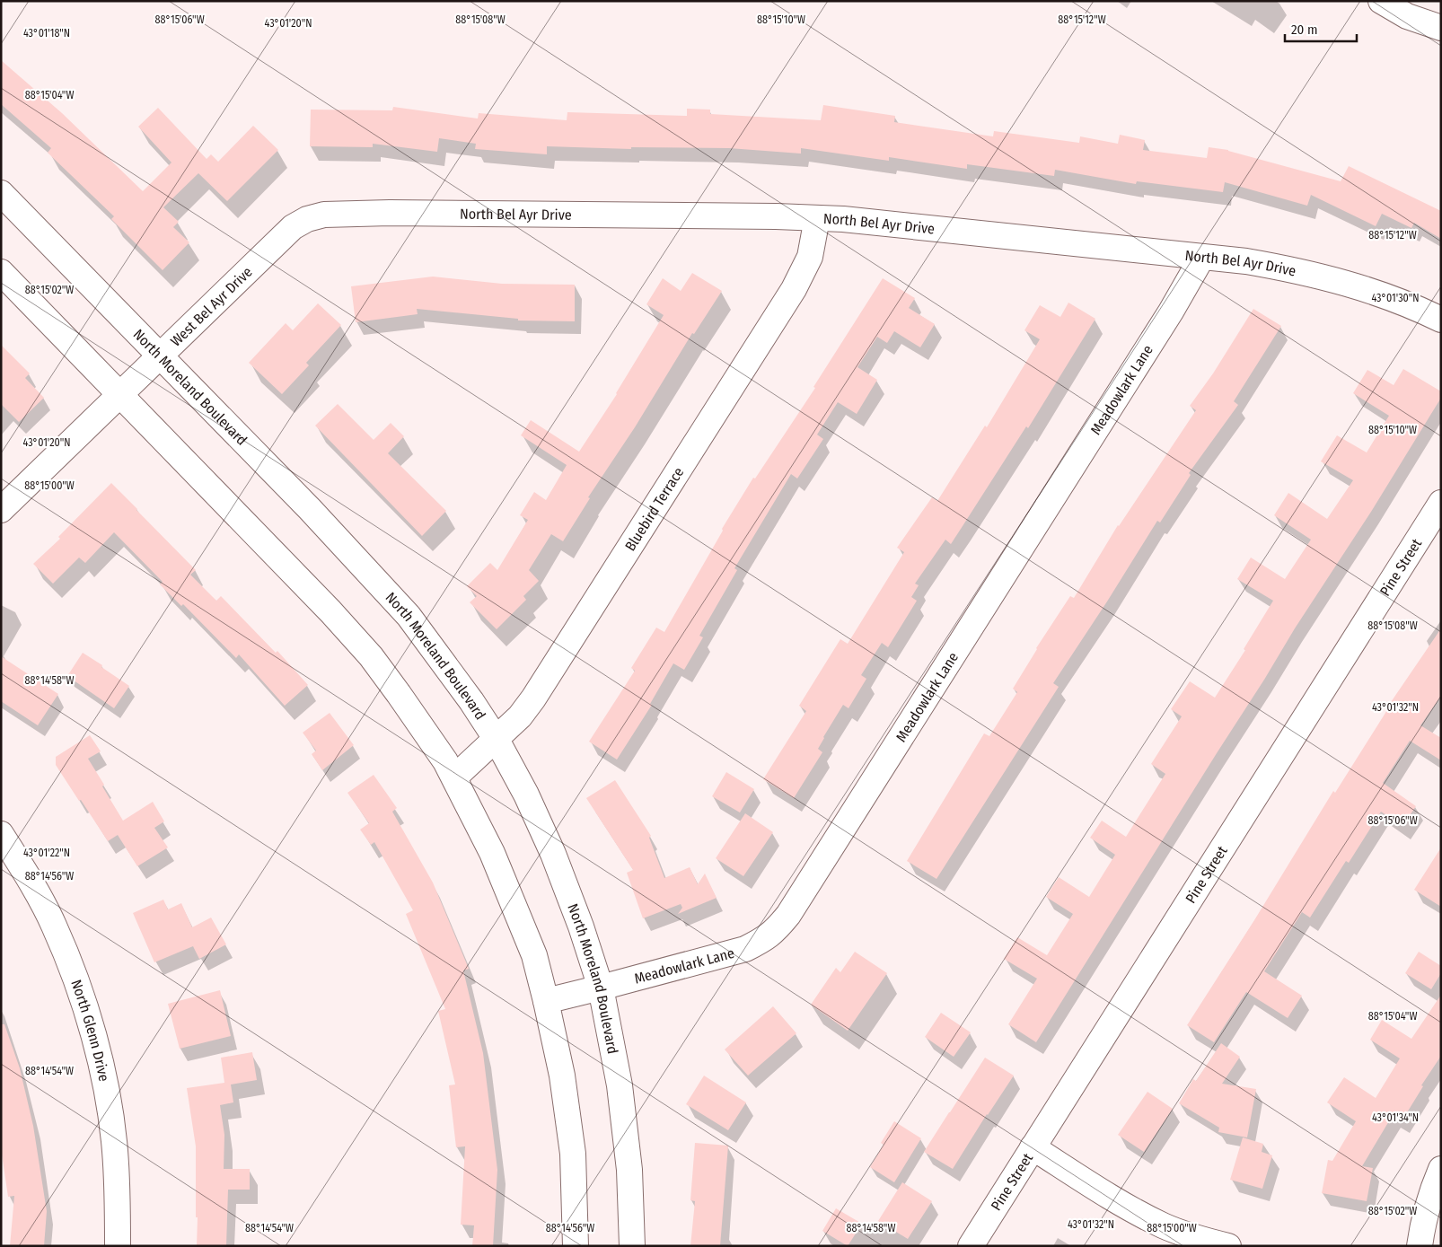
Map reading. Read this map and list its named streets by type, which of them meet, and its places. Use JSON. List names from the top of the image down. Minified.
{"streets":{"street":["North Bel Ayr Drive","West Bel Ayr Drive","North Moreland Boulevard","Meadowlark Lane","Bluebird Terrace","Pine Street","North Glenn Drive"]},"crossings":[["North Bel Ayr Drive","West Bel Ayr Drive"],["North Bel Ayr Drive","Meadowlark Lane"],["North Bel Ayr Drive","Bluebird Terrace"],["West Bel Ayr Drive","North Moreland Boulevard"],["North Moreland Boulevard","Meadowlark Lane"],["North Moreland Boulevard","Bluebird Terrace"]],"scale_bar":"20 m","coordinates":["88°15'06\"W","88°15'10\"W","88°15'12\"W","88°15'08\"W","43°01'20\"N","43°01'18\"N","88°15'04\"W","88°15'02\"W","43°01'30\"N","88°15'00\"W","88°14'58\"W","43°01'32\"N","43°01'22\"N","88°14'56\"W","88°14'54\"W","43°01'34\"N"]}
